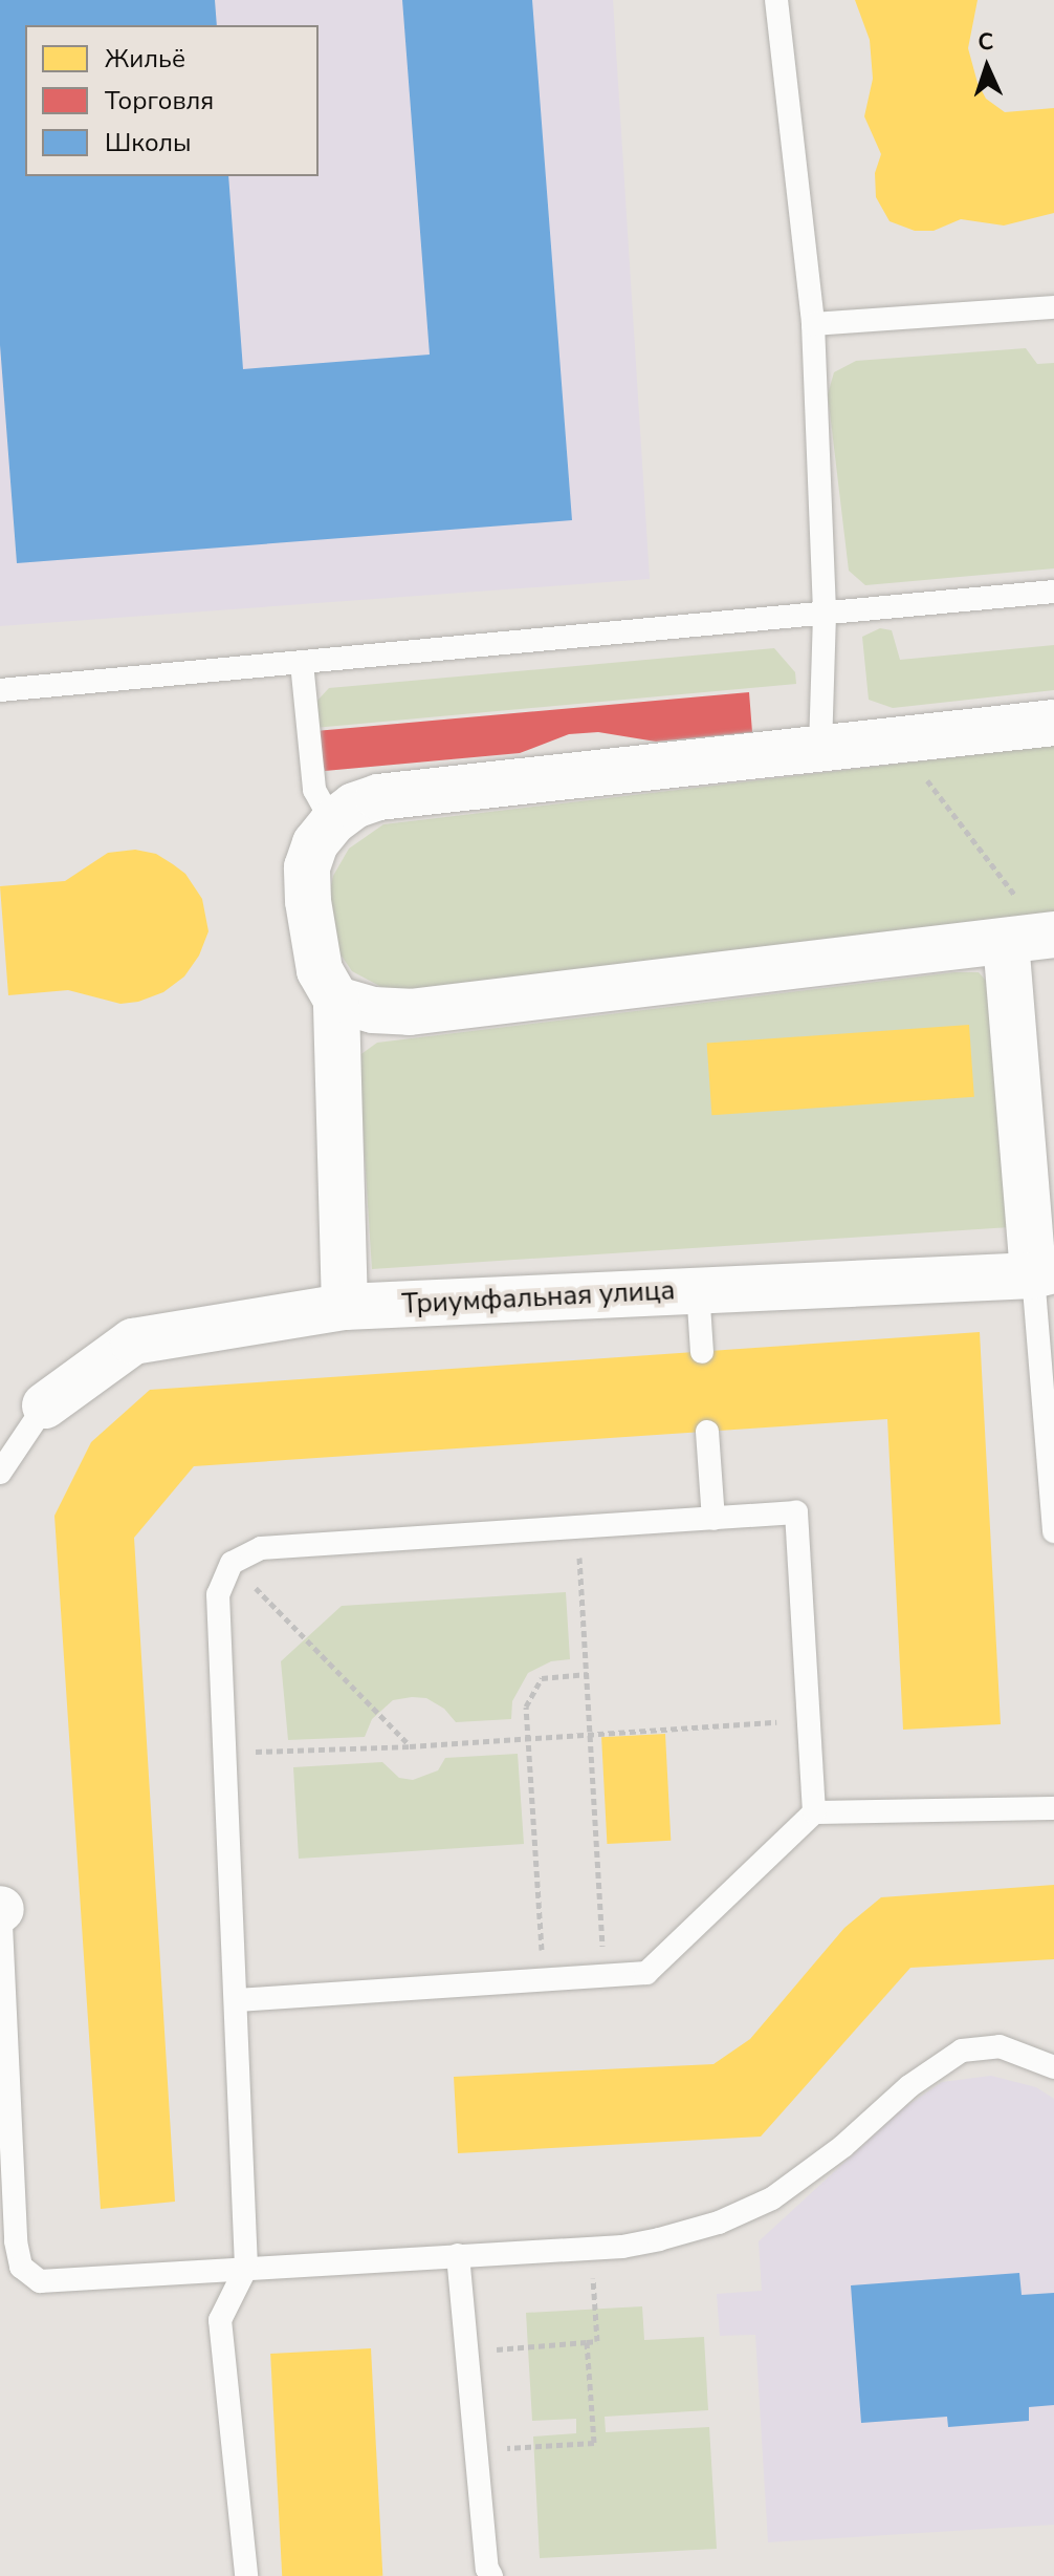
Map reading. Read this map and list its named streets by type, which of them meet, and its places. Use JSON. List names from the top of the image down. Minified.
{"streets":{"street":["Триумфальная улица"]},"legend":["Жильё","Торговля","Школы"],"north":"top"}
